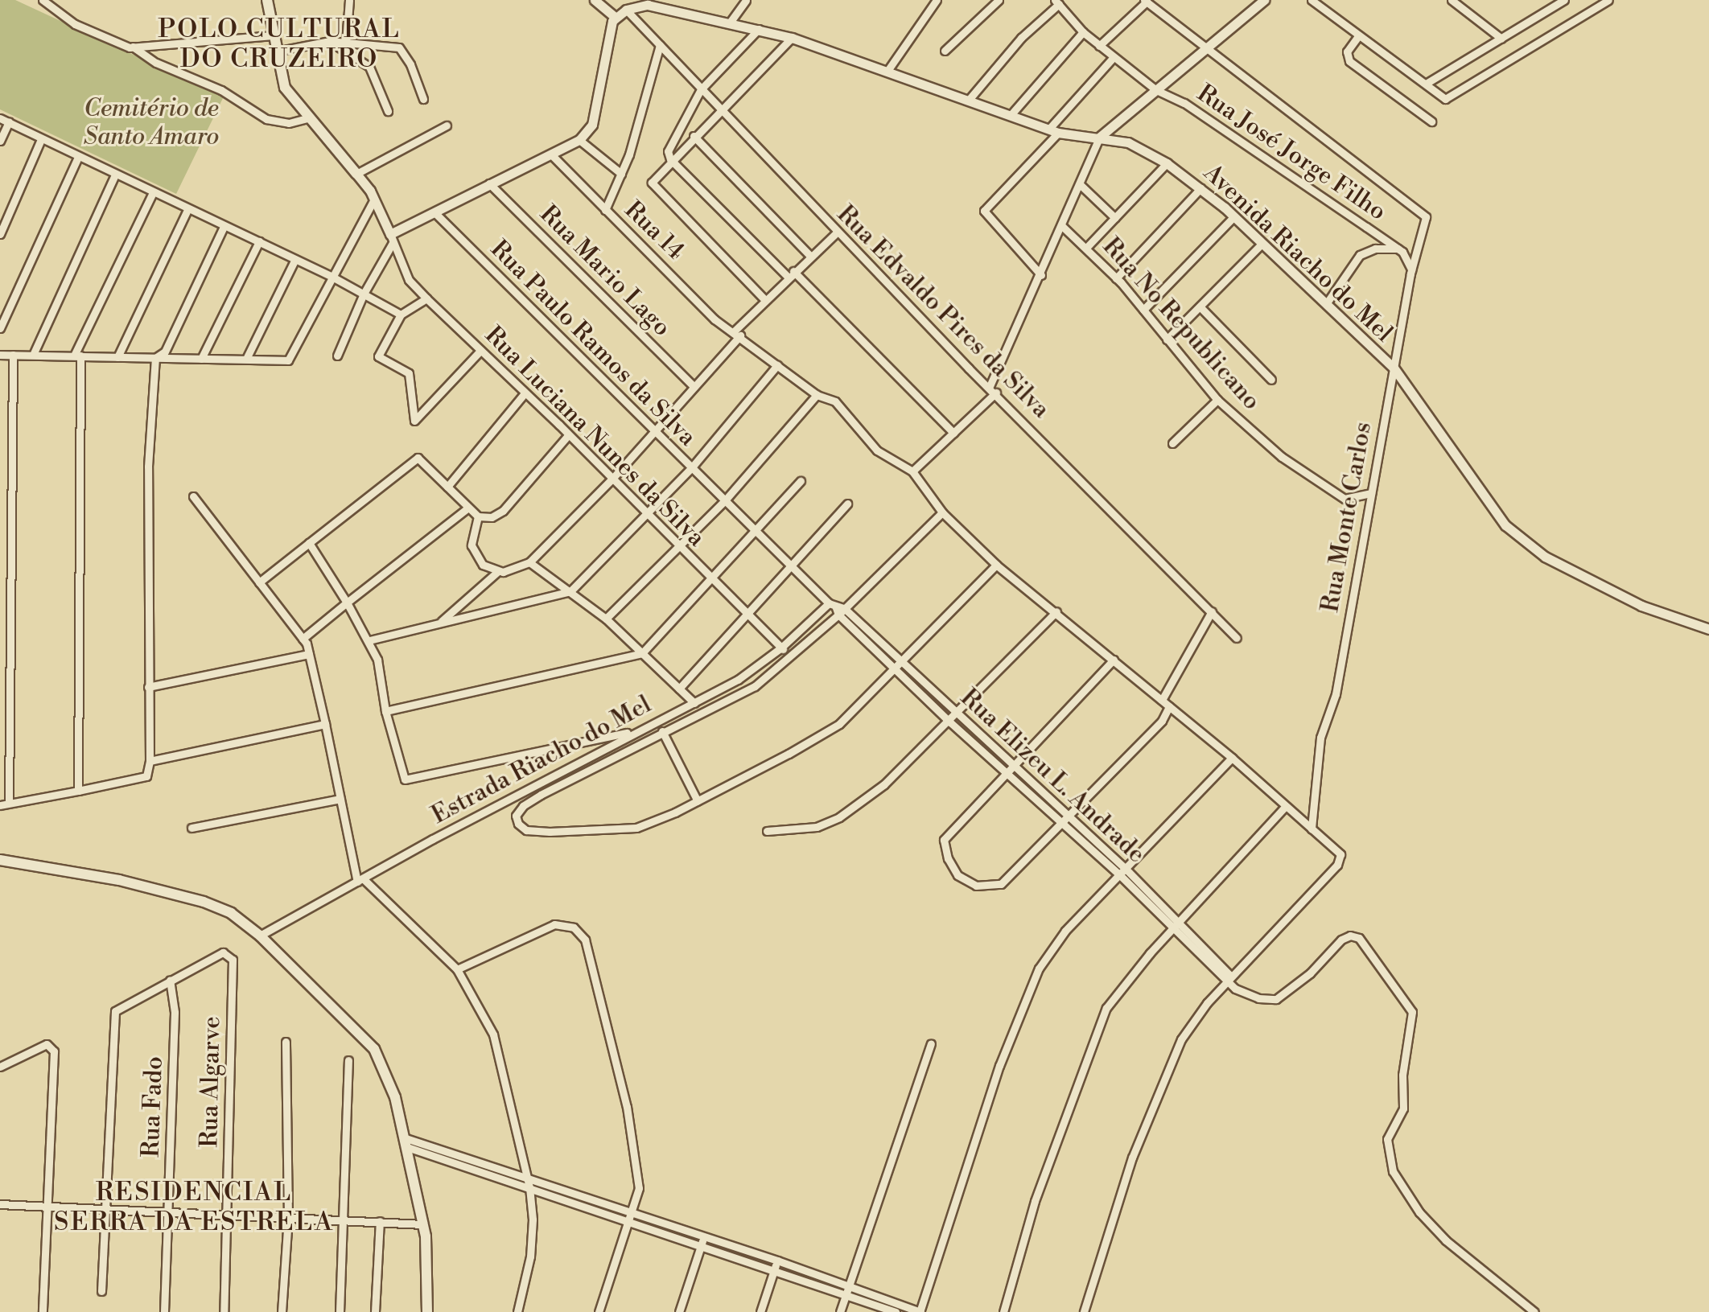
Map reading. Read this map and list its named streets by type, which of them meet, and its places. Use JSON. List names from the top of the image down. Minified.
{"streets":{"street":["Rua José Jorge Filho","Rua 14","Avenida Riacho do Mel","Rua Mario Lago","Rua Edvaldo Pires da Silva","Rua No Republicano","Rua Paulo Ramos da Silva","Rua Luciana Nunes da Silva","Rua Monte Carlos","Estrada Riacho do Mel","Rua Elizeu L. Andrade","Rua Algarve","Rua Fado"]},"crossings":[["Rua José Jorge Filho","Rua Monte Carlos"],["Avenida Riacho do Mel","Rua Edvaldo Pires da Silva"],["Avenida Riacho do Mel","Rua Monte Carlos"],["Rua No Republicano","Rua Monte Carlos"],["Rua Paulo Ramos da Silva","Estrada Riacho do Mel"],["Rua Luciana Nunes da Silva","Estrada Riacho do Mel"],["Rua Algarve","Rua Fado"]],"districts":["POLO CULTURAL DO CRUZEIRO","RESIDENCIAL SERRA DA ESTRELA"],"parks":["Cemitério de Santo Amaro"]}
